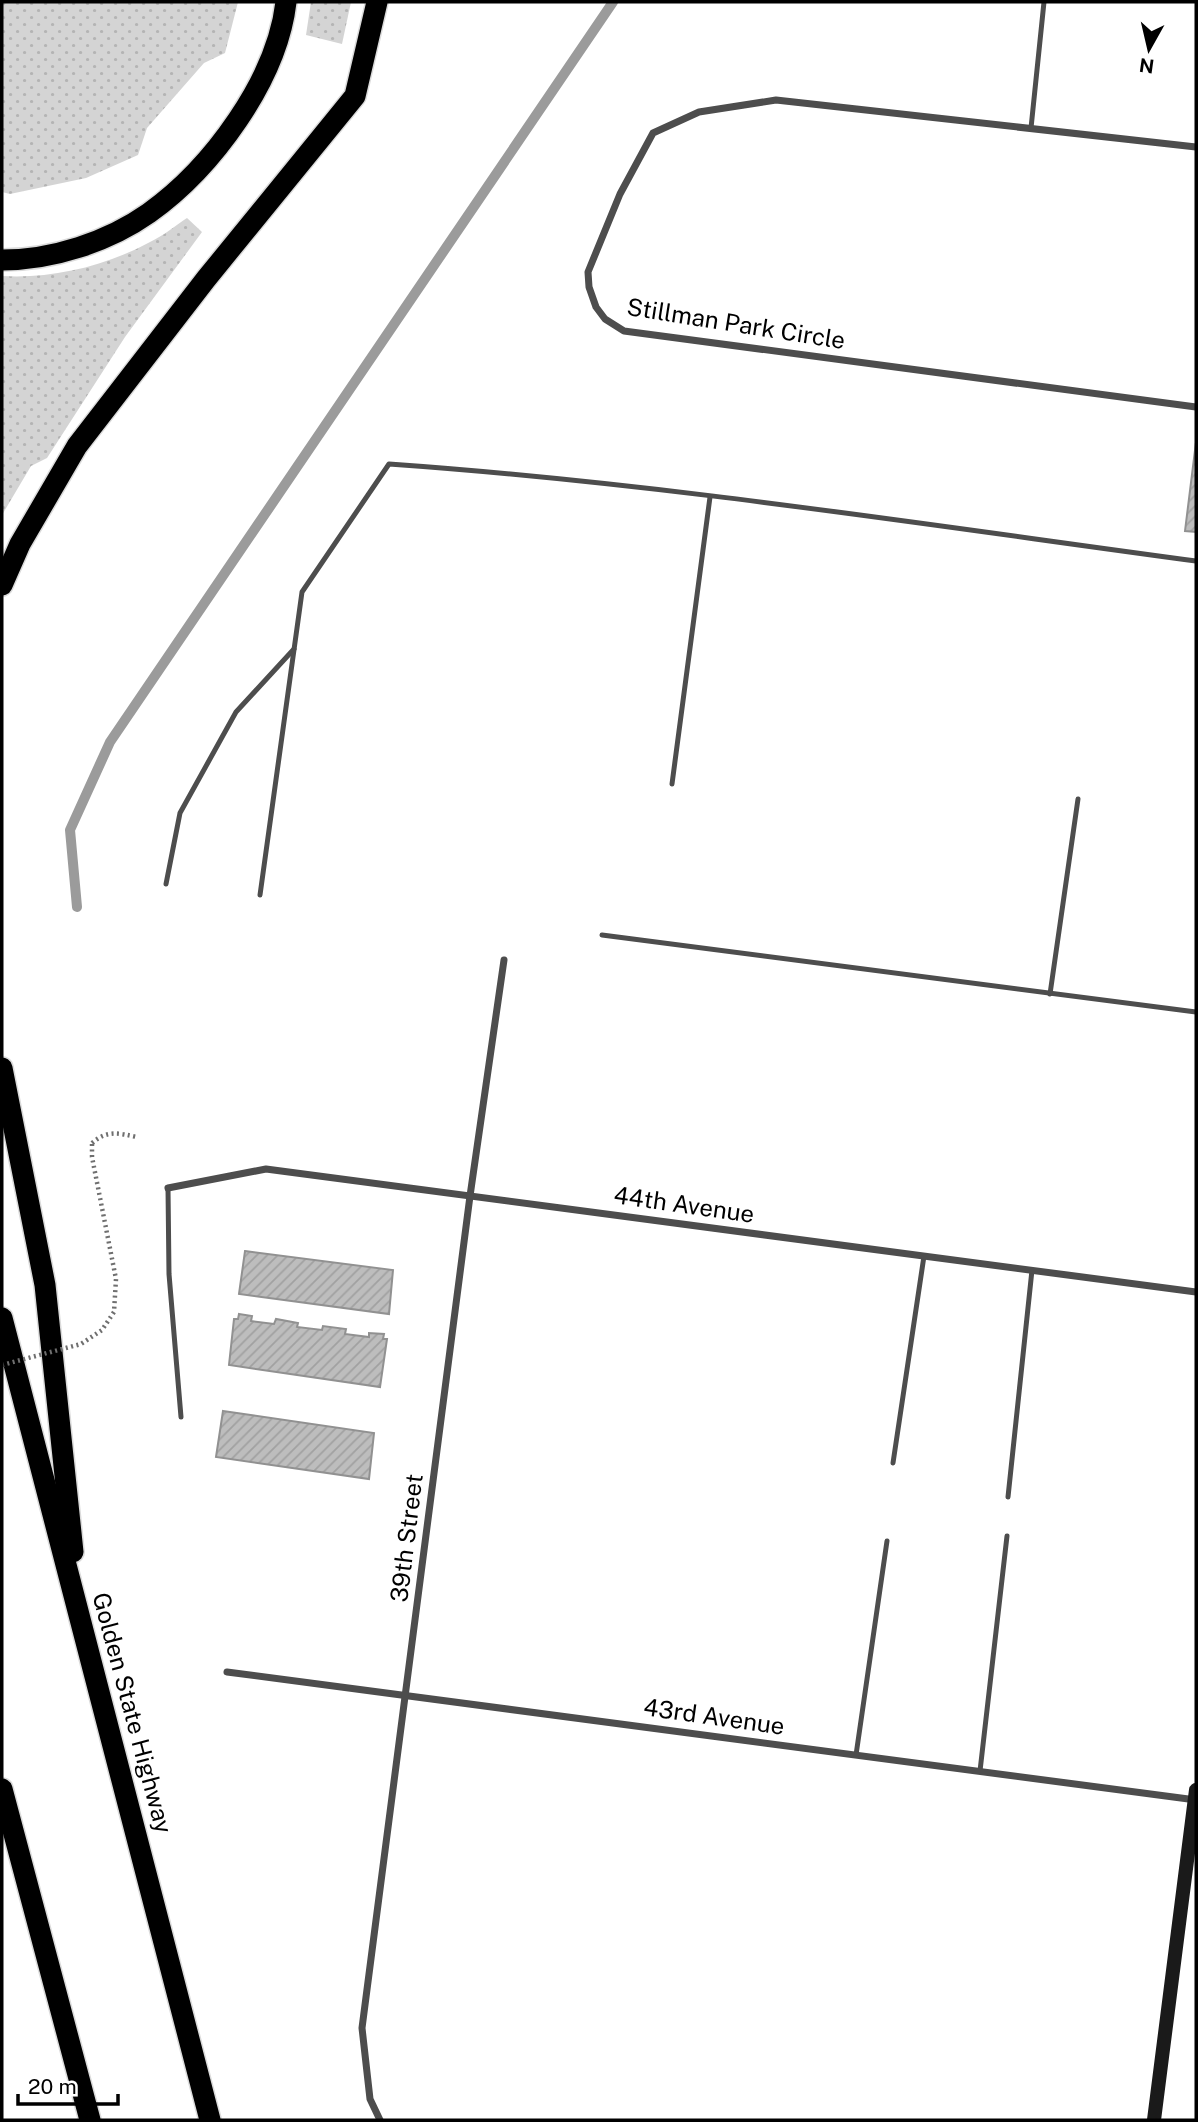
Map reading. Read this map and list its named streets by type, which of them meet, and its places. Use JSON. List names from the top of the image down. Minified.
{"streets":{"highway":["Golden State Highway"],"street":["Stillman Park Circle","44th Avenue","39th Street","43rd Avenue"]},"crossings":[["44th Avenue","39th Street"],["39th Street","43rd Avenue"]],"scale_bar":"20 m","north":"bottom"}
